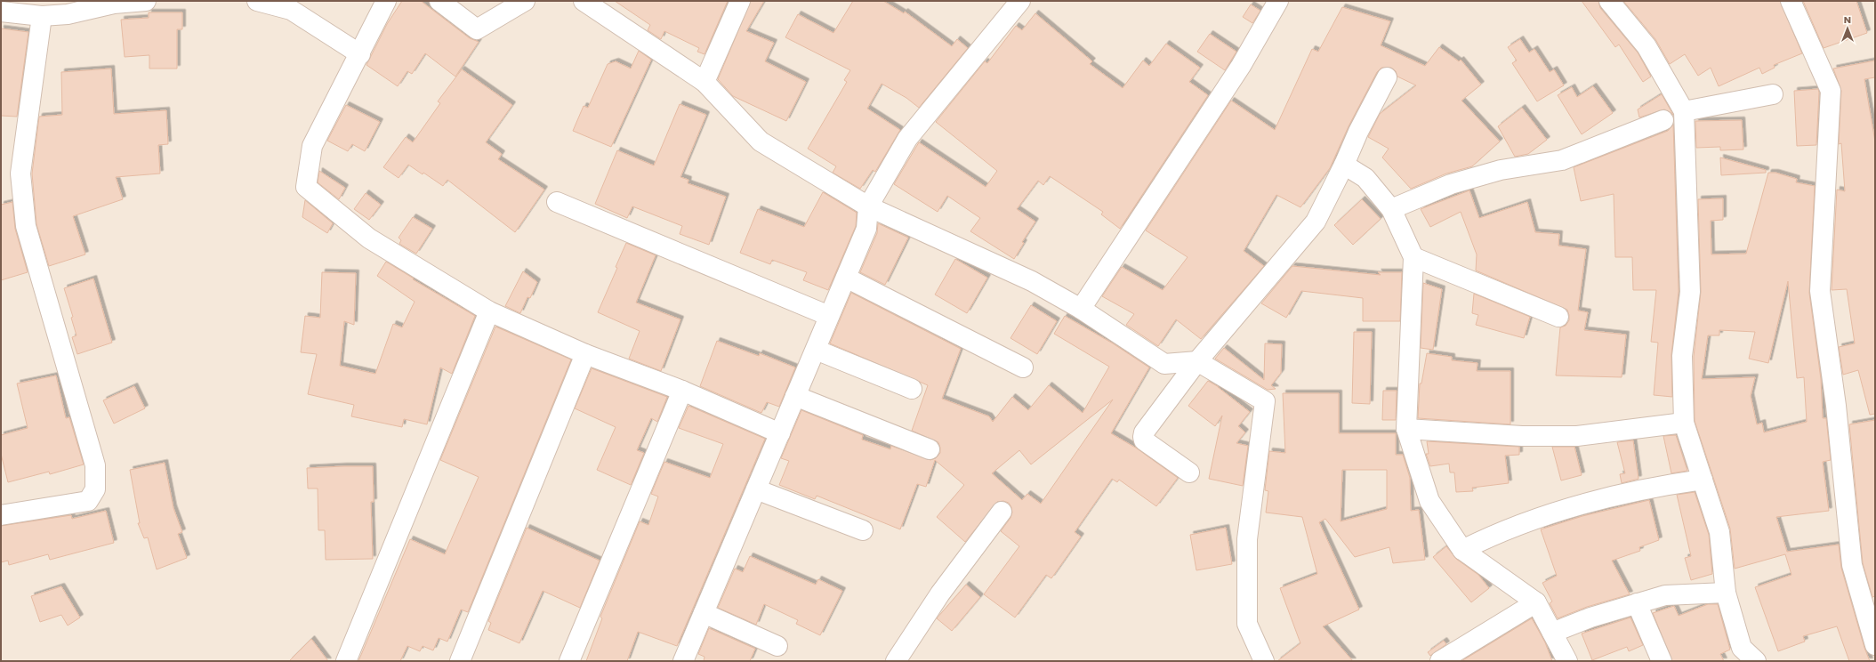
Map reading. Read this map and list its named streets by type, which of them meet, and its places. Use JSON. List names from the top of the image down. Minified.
{"north":"top"}
